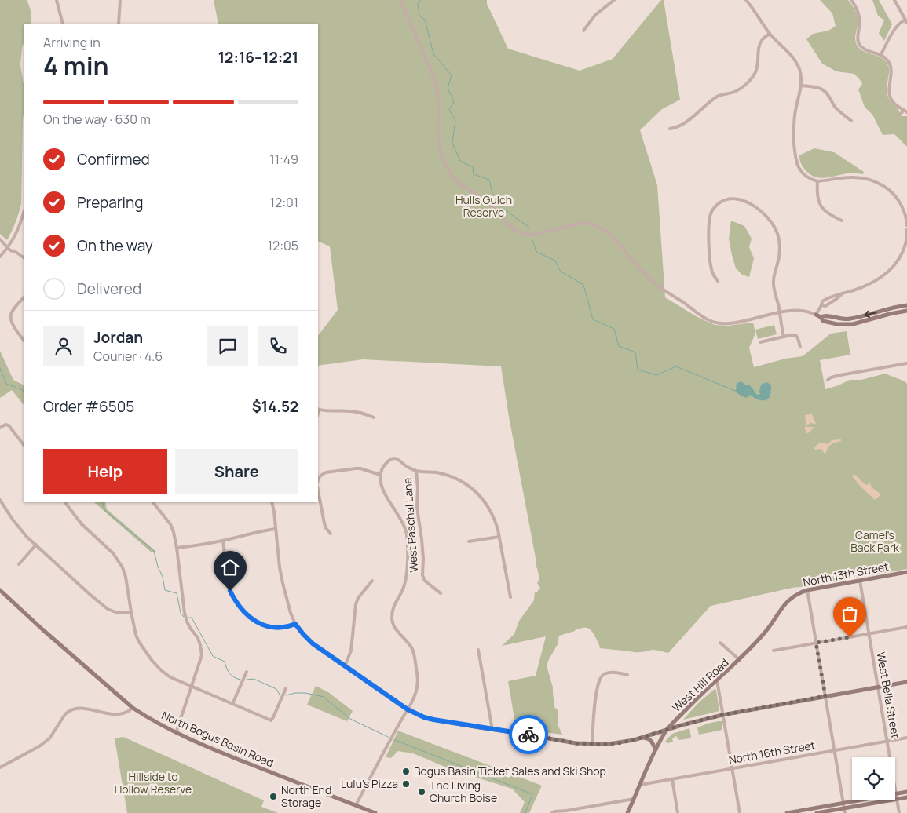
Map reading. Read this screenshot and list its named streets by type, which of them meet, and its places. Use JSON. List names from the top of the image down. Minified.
{"streets":{"street":["West Paschal Lane","North 13th Street","West Hill Road","West Bella Street","North Bogus Basin Road","North 16th Street"]},"crossings":[["North 13th Street","West Hill Road"],["North 13th Street","West Bella Street"],["West Hill Road","North 16th Street"],["West Bella Street","North 16th Street"]],"parks":["Hulls Gulch Reserve","Camel's Back Park","Hillside to Hollow Reserve"],"places":["Bogus Basin Ticket Sales and Ski Shop","Lulu's Pizza","The Living Church Boise","North End Storage"],"page":{"heading":["4 min","Arriving in","12:16–12:21"],"panel":["Jordan","Courier · 4.6","Order #6505","$14.52"],"bar":"On the way · 630 m","list":[["Confirmed","11:49"],["Preparing","12:01"],["On the way","12:05"],"Delivered"],"buttons":["Help","Share"]}}
